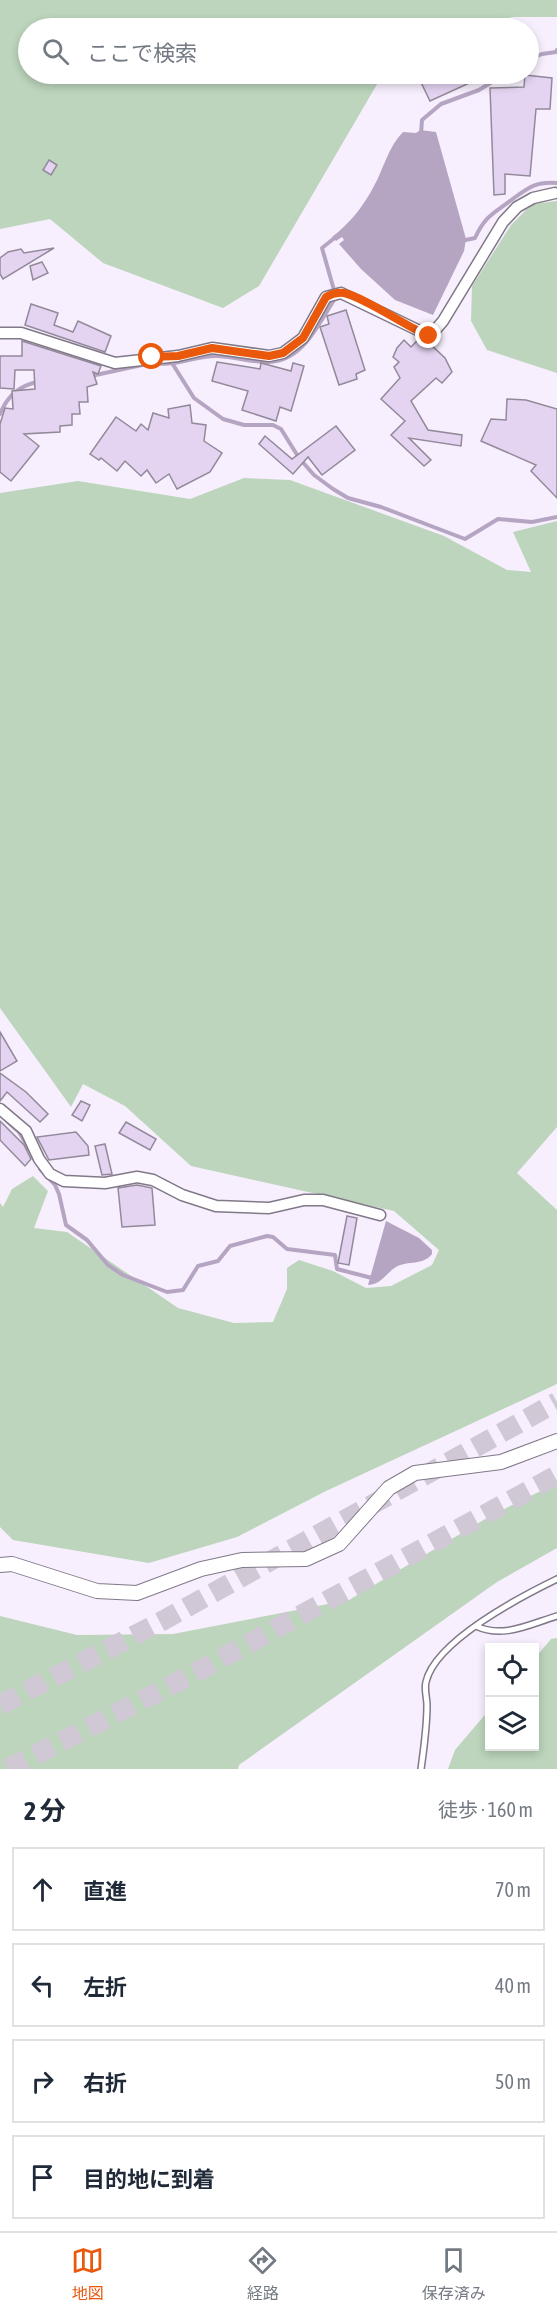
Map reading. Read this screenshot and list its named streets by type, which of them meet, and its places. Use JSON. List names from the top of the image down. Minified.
{"page":{"search":"ここで検索","heading":["2 分","徒歩 · 160 m"],"list":[["直進","70 m"],["左折","40 m"],["右折","50 m"],"目的地に到着"],"nav":["地図","経路","保存済み"]}}
